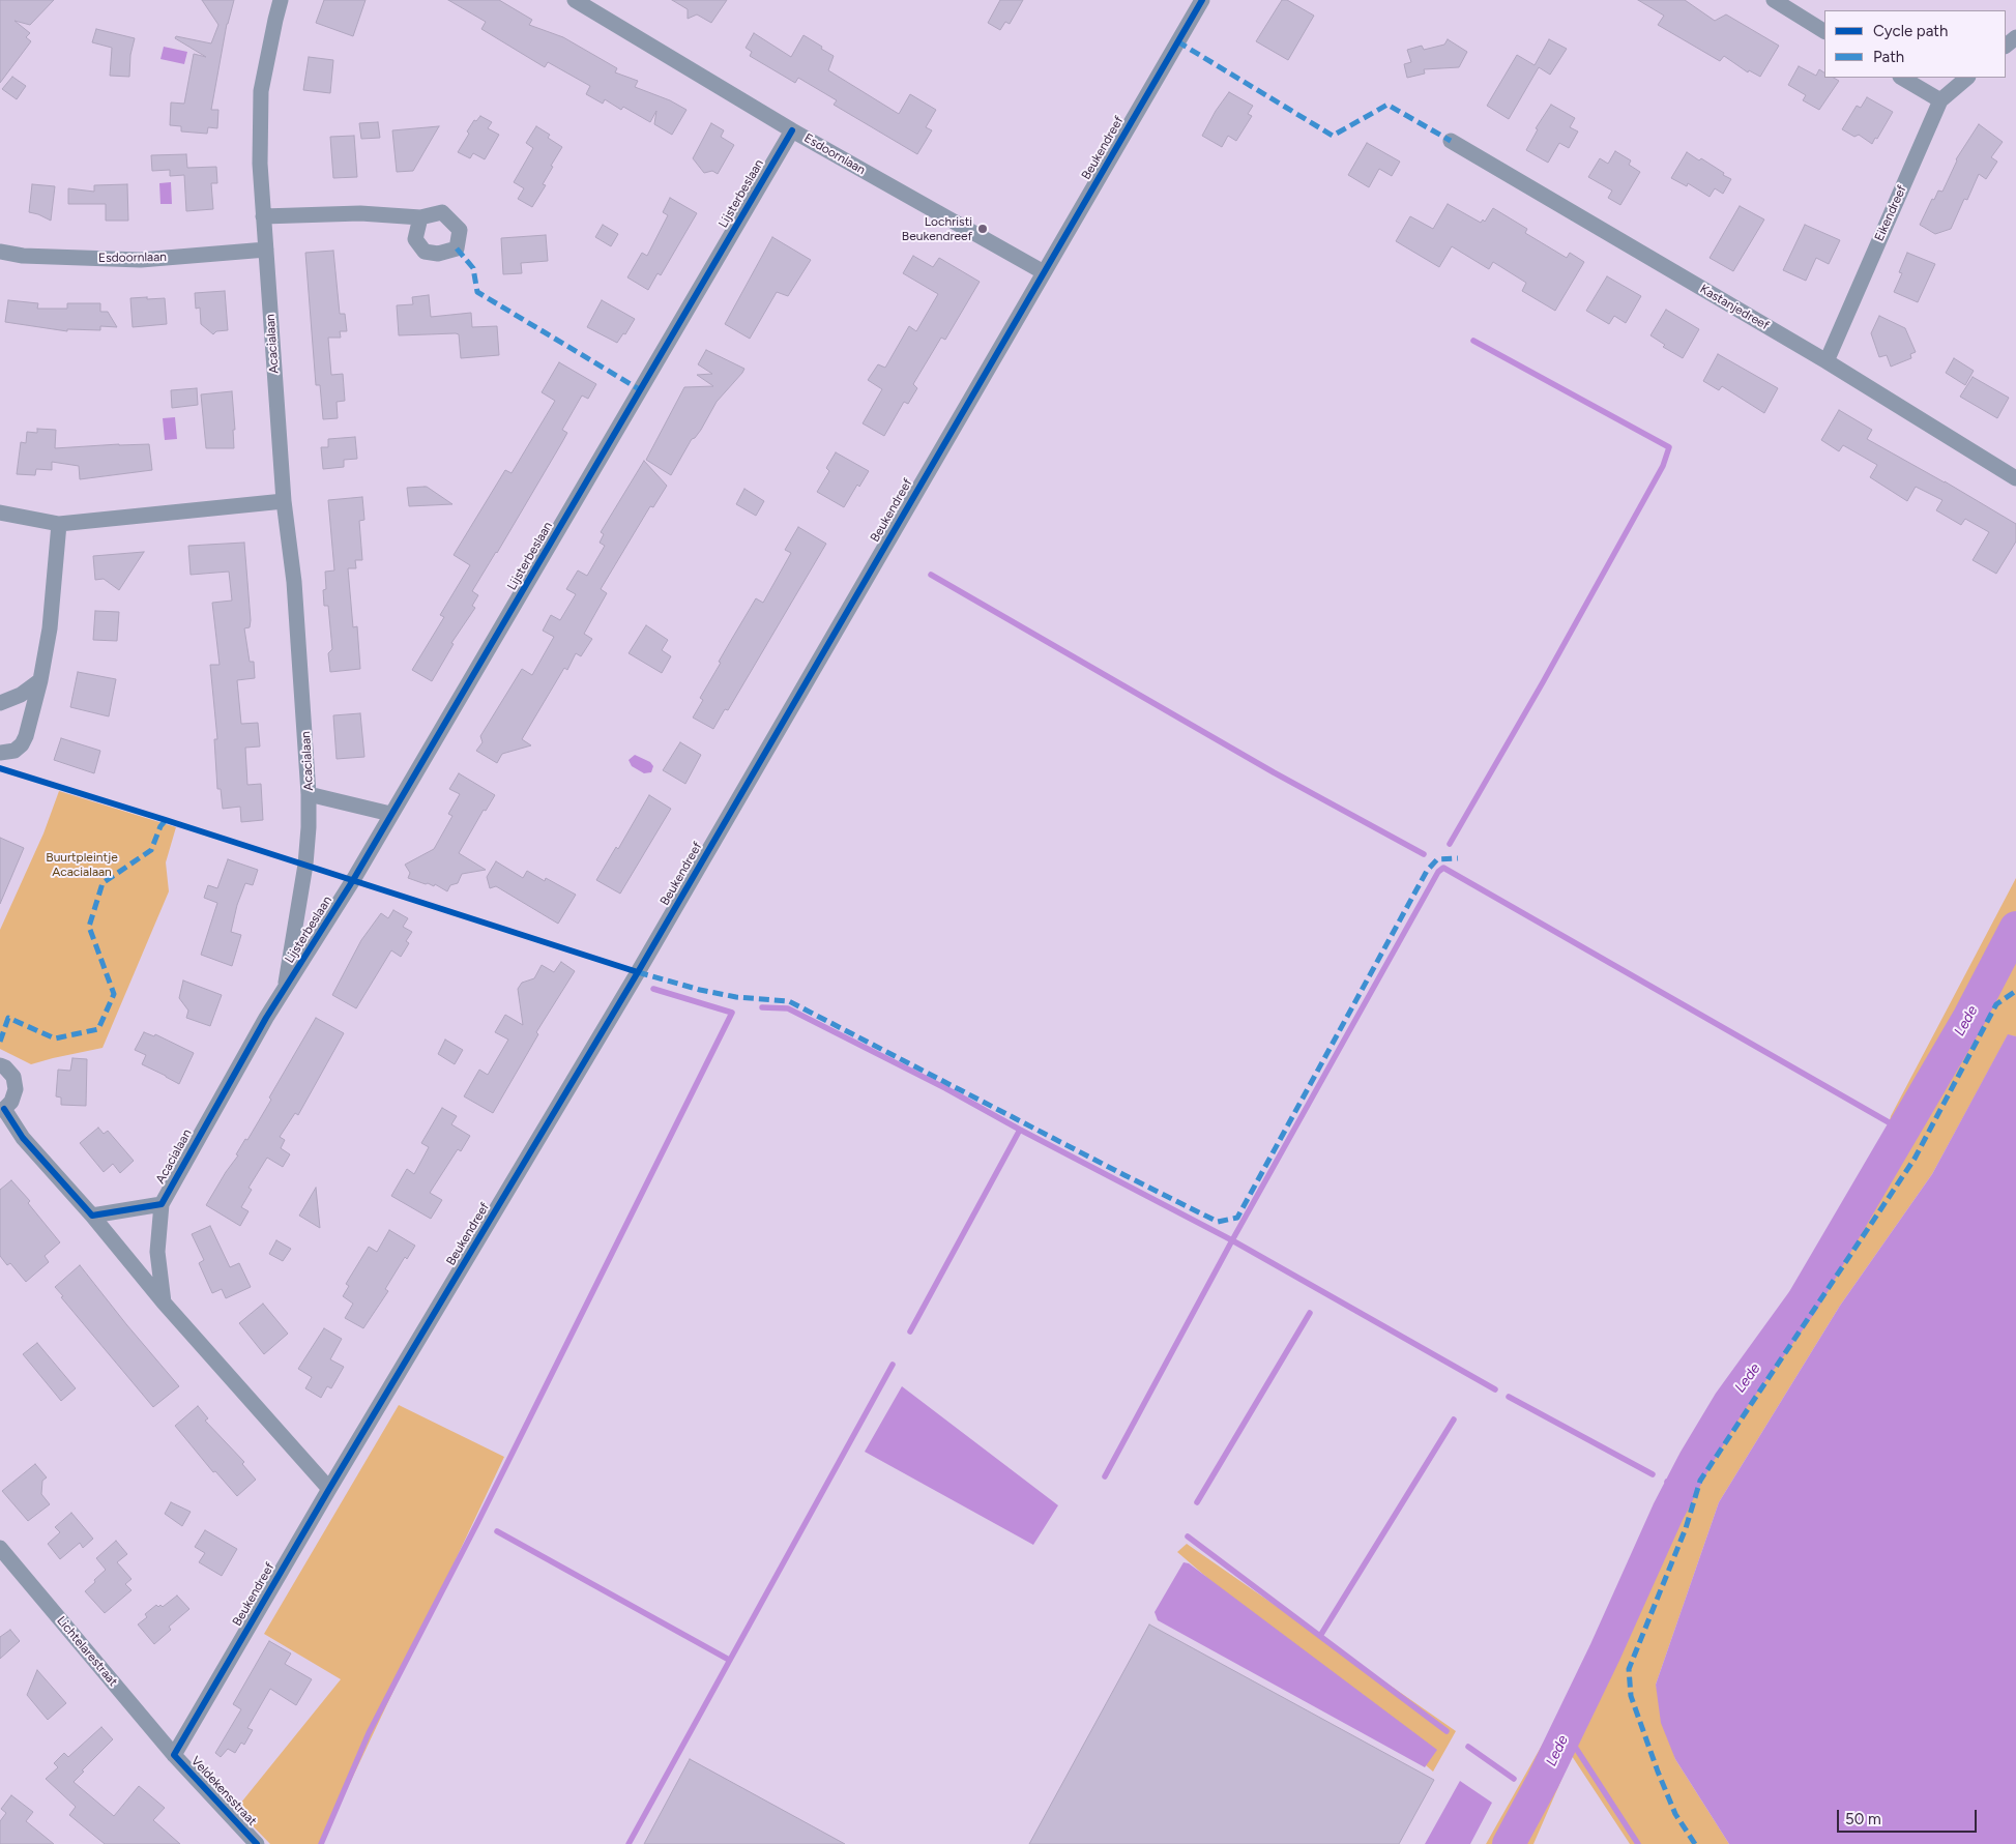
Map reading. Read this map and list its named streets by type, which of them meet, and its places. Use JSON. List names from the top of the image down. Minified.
{"streets":{"street":["Beukendreef","Esdoornlaan","Lijsterbeslaan","Eikendreef","Kastanjedreef","Acacialaan","Lichtelarestraat","Veldekensstraat"]},"crossings":[["Beukendreef","Esdoornlaan"],["Beukendreef","Lichtelarestraat"],["Beukendreef","Veldekensstraat"],["Esdoornlaan","Lijsterbeslaan"],["Esdoornlaan","Acacialaan"],["Lijsterbeslaan","Acacialaan"],["Eikendreef","Kastanjedreef"],["Lichtelarestraat","Veldekensstraat"]],"water":["Lede"],"parks":["Buurtpleintje Acacialaan"],"places":["Lochristi Beukendreef"],"legend":["Cycle path","Path"],"scale_bar":"50 m"}
